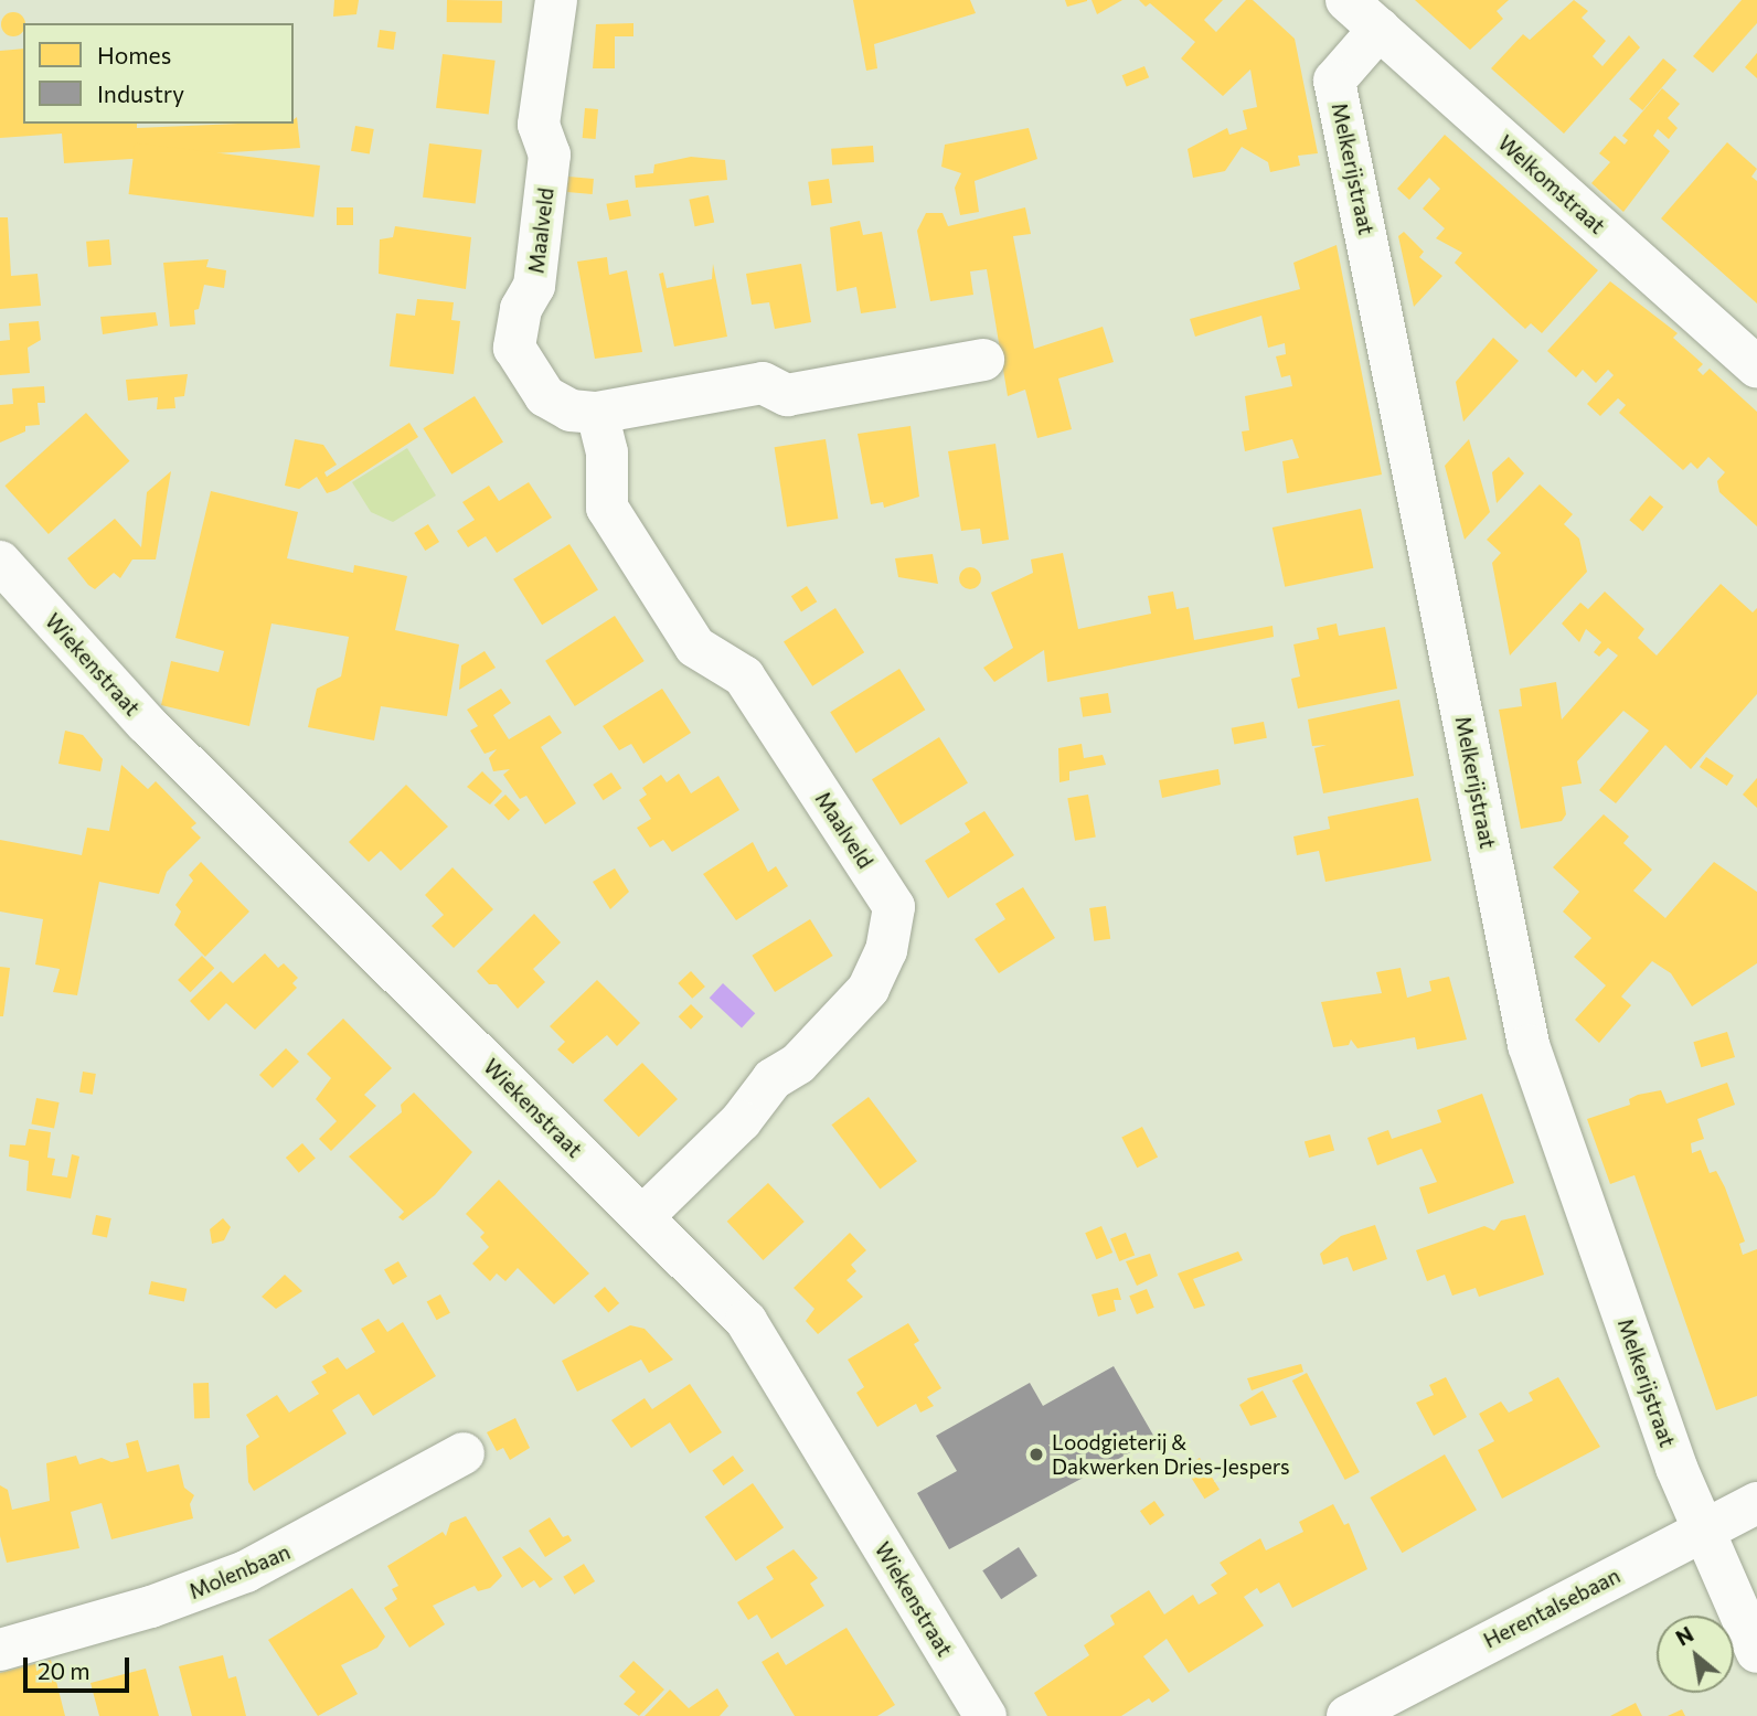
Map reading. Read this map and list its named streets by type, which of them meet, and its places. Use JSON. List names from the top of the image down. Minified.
{"streets":{"street":["Melkerijstraat","Welkomstraat","Maalveld","Wiekenstraat","Molenbaan","Herentalsebaan"]},"crossings":[["Melkerijstraat","Welkomstraat"],["Melkerijstraat","Herentalsebaan"],["Maalveld","Wiekenstraat"]],"places":["Loodgieterij & Dakwerken Dries-Jespers"],"legend":["Homes","Industry"],"scale_bar":"20 m","north":"top left"}
